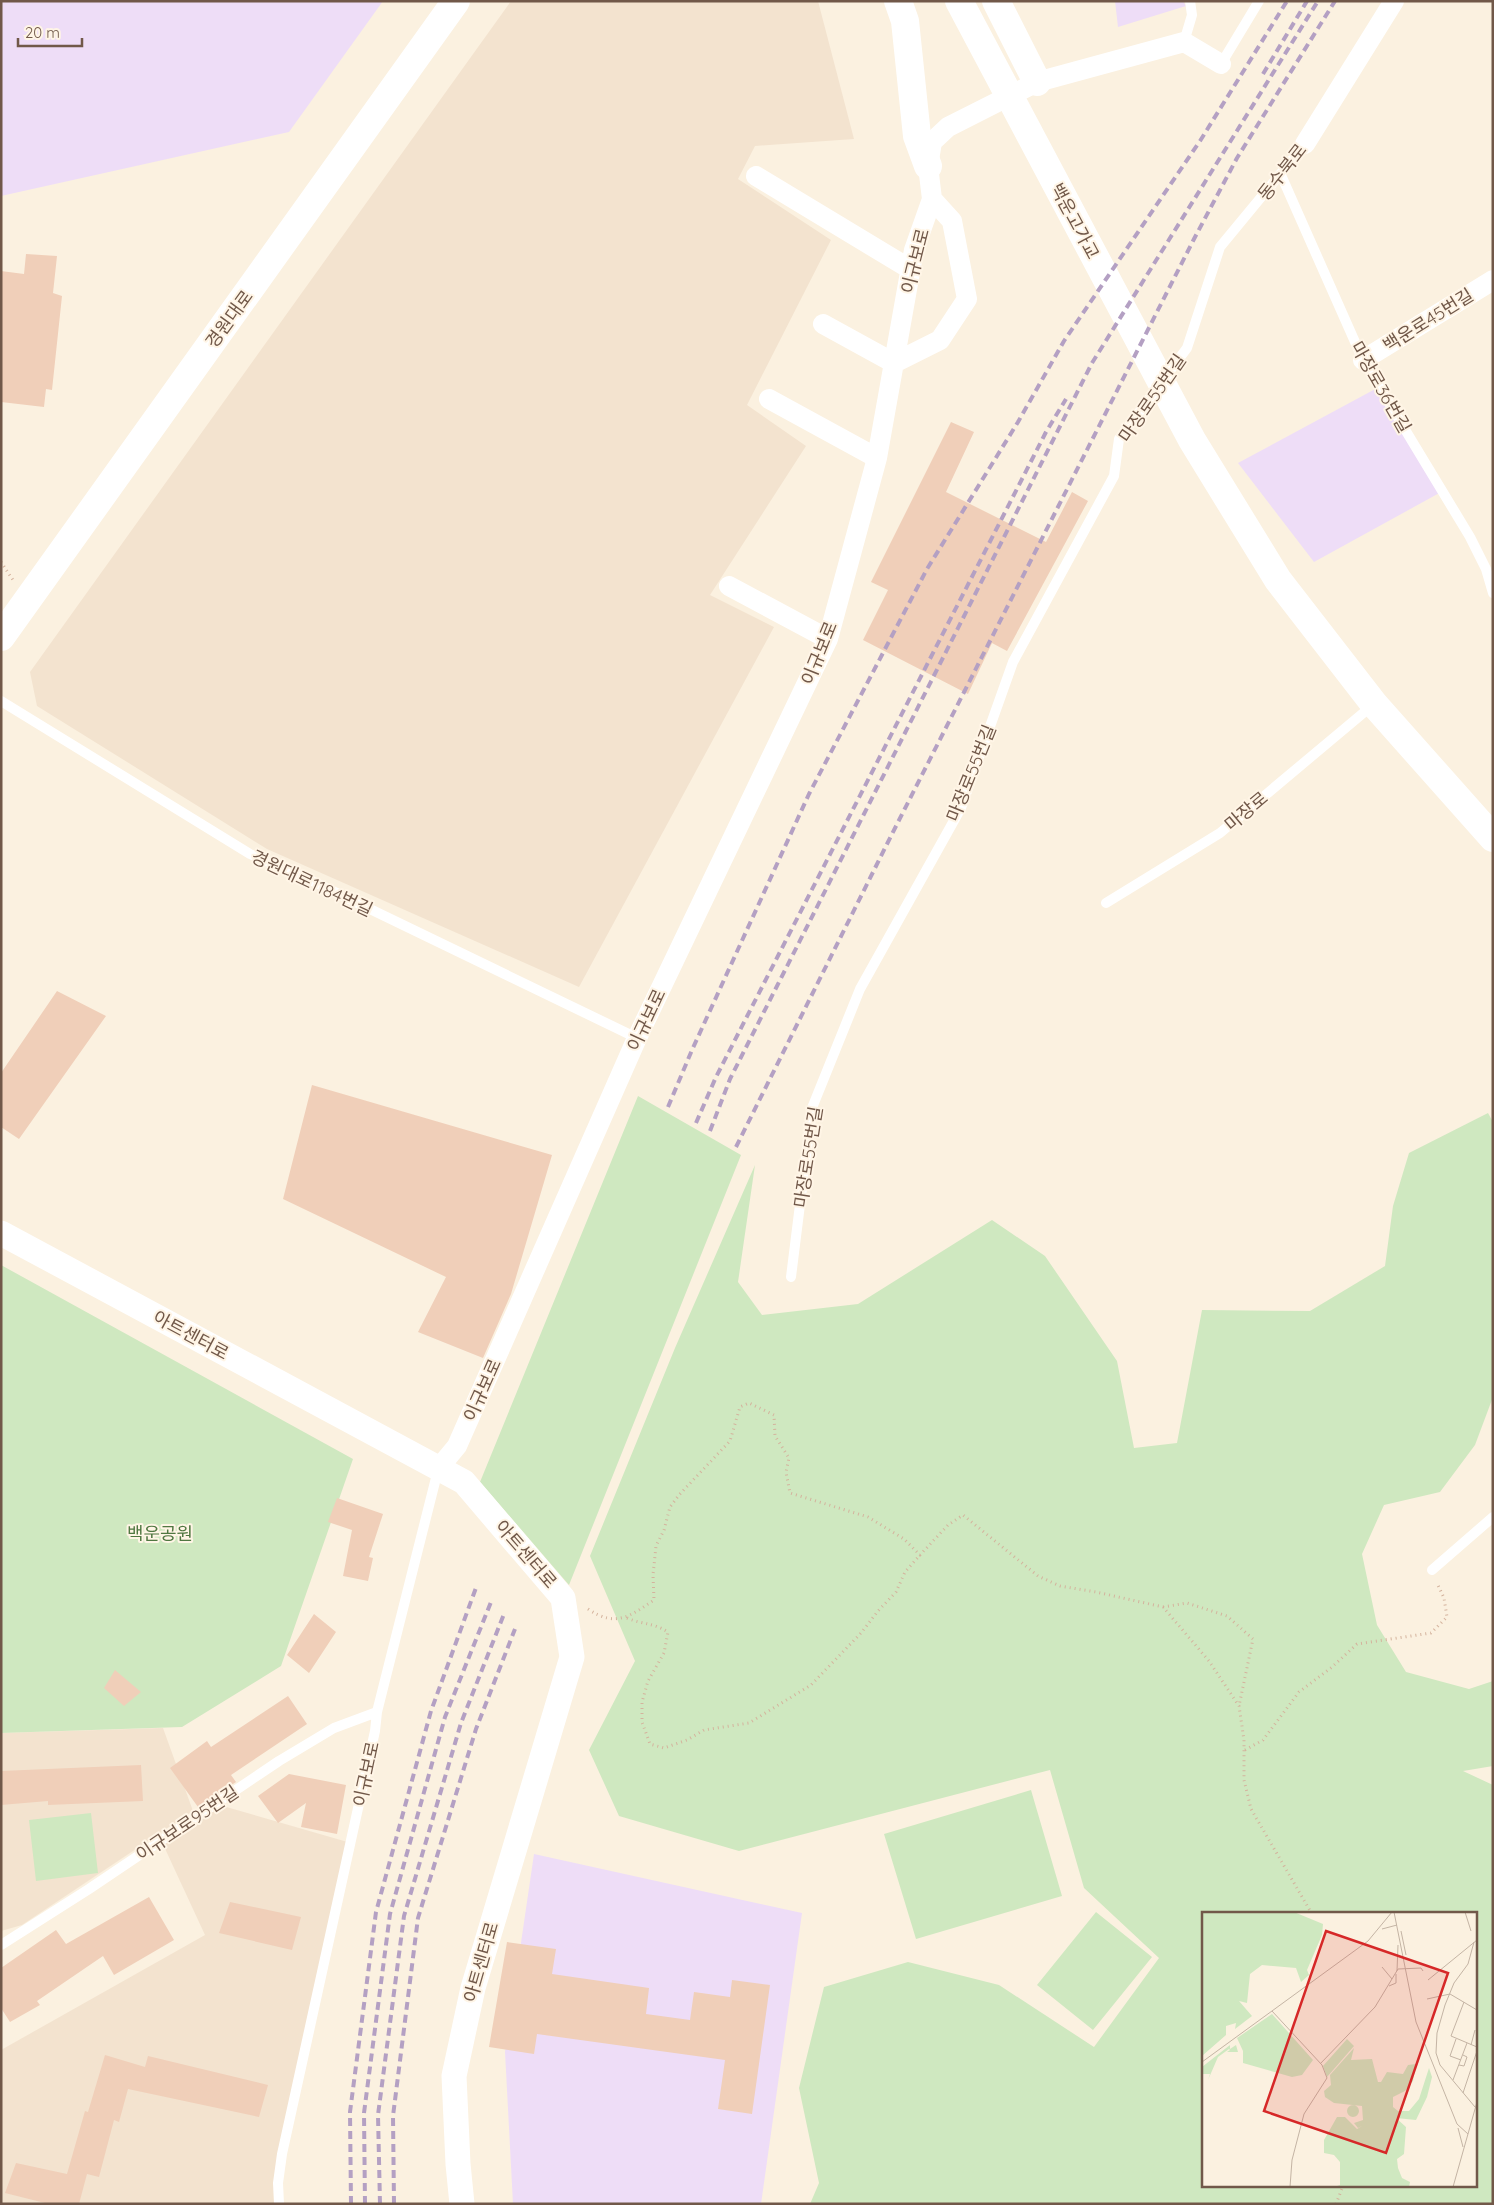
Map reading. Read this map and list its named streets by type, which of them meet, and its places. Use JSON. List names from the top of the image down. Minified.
{"streets":{"main road":["백운고가교","경원대로"],"street":["동수북로","이규보로","백운로45번길","아트센터로"],"lane":["마장로36번길","마장로55번길","마장로","경원대로1184번길","이규보로95번길"]},"crossings":[["동수북로","마장로36번길"],["동수북로","마장로55번길"],["백운고가교","마장로"],["이규보로","경원대로1184번길"],["이규보로","아트센터로"],["이규보로","이규보로95번길"],["백운로45번길","마장로36번길"]],"parks":["백운공원"],"scale_bar":"20 m"}
